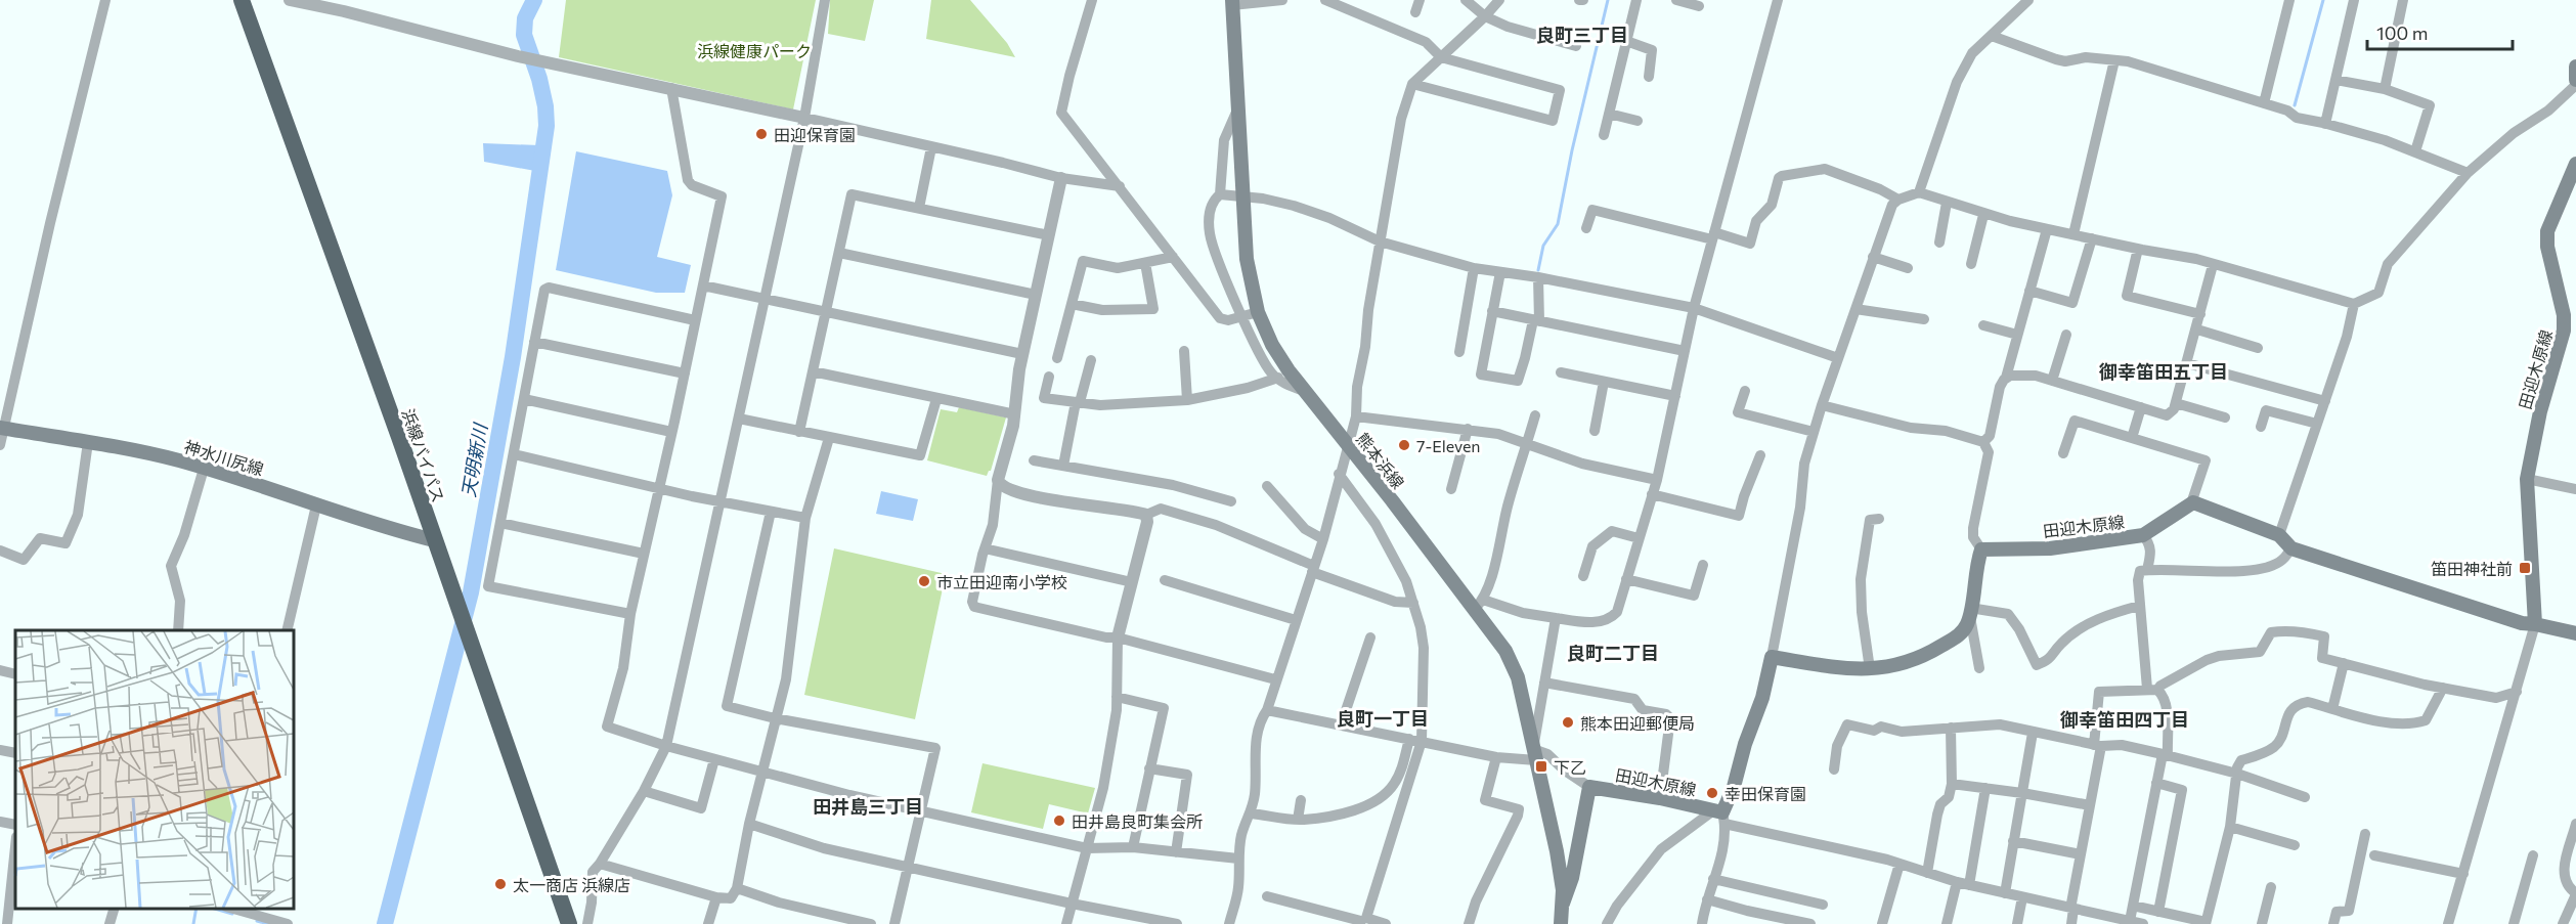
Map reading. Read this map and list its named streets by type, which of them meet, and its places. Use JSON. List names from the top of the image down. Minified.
{"streets":{"highway":["浜線バイパス"],"main road":["田迎木原線","神水川尻線","熊本浜線"]},"crossings":[["田迎木原線","熊本浜線"],["浜線バイパス","神水川尻線"]],"districts":["良町三丁目","御幸笛田五丁目","良町二丁目","良町一丁目","御幸笛田四丁目","田井島三丁目"],"water":["天明新川"],"parks":["浜線健康パーク"],"places":{"other":["田迎保育園","7-Eleven","市立田迎南小学校","熊本田迎郵便局","幸田保育園","田井島良町集会所","太一商店 浜線店"],"transit":["笛田神社前","下乙"]},"scale_bar":"100 m"}
